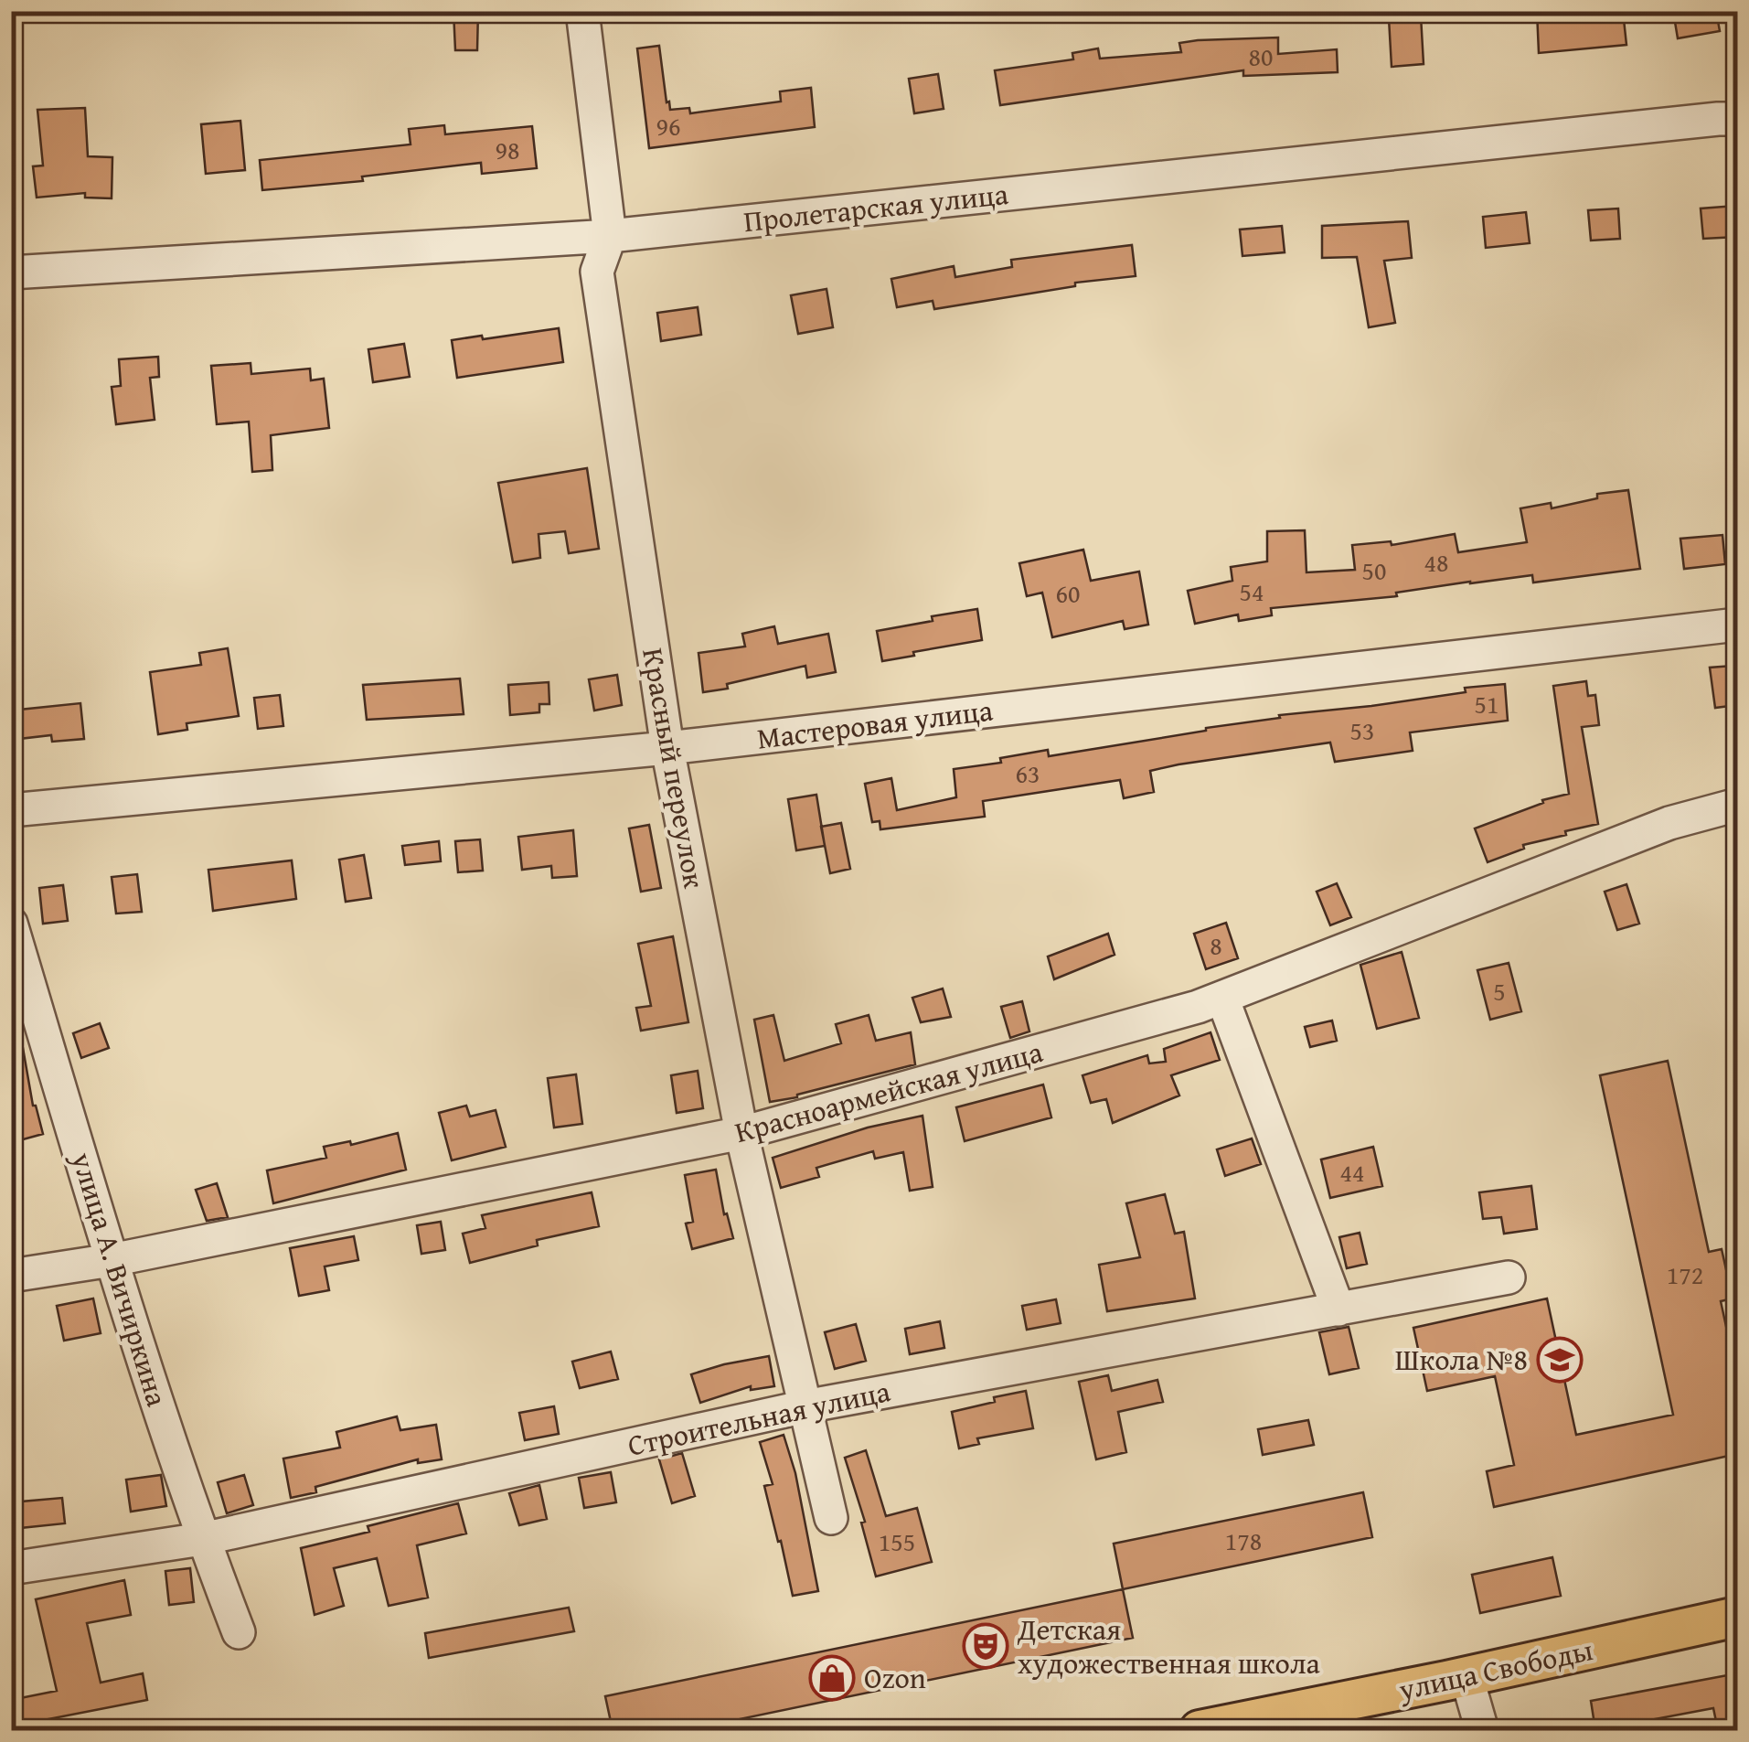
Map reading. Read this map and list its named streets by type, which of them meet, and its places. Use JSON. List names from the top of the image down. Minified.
{"streets":{"main road":["улица Свободы"],"street":["Пролетарская улица","Мастеровая улица","Красный переулок","Красноармейская улица","улица А. Вичиркина","Строительная улица"]},"crossings":[["Пролетарская улица","Красный переулок"],["Мастеровая улица","Красный переулок"],["Красный переулок","Красноармейская улица"],["Красный переулок","Строительная улица"],["Красноармейская улица","улица А. Вичиркина"],["улица А. Вичиркина","Строительная улица"]],"places":{"school or university":["Школа №8"],"theatre":["Детская художественная школа"],"shop":["Ozon"]},"house_numbers":["80","96","98","48","50","54","60","51","53","63","8","5","44","172","178","155"]}
